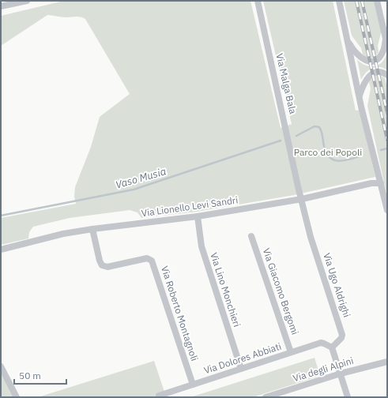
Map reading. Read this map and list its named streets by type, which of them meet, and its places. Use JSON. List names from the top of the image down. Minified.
{"streets":{"street":["Via Malga Bala","Via Lionello Levi Sandri","Via Ugo Aldrighi","Via Lino Monchieri","Via Giacomo Bergomi","Via Roberto Montagnoli","Via Dolores Abbiati","Via degli Alpini"]},"crossings":[["Via Malga Bala","Via Lionello Levi Sandri"],["Via Malga Bala","Via Ugo Aldrighi"],["Via Lionello Levi Sandri","Via Ugo Aldrighi"],["Via Lionello Levi Sandri","Via Lino Monchieri"],["Via Lionello Levi Sandri","Via Roberto Montagnoli"],["Via Ugo Aldrighi","Via Dolores Abbiati"],["Via Lino Monchieri","Via Dolores Abbiati"],["Via Giacomo Bergomi","Via Dolores Abbiati"],["Via Roberto Montagnoli","Via Dolores Abbiati"]],"water":["Vaso Musia"],"parks":["Parco dei Popoli"],"scale_bar":"50 m"}
